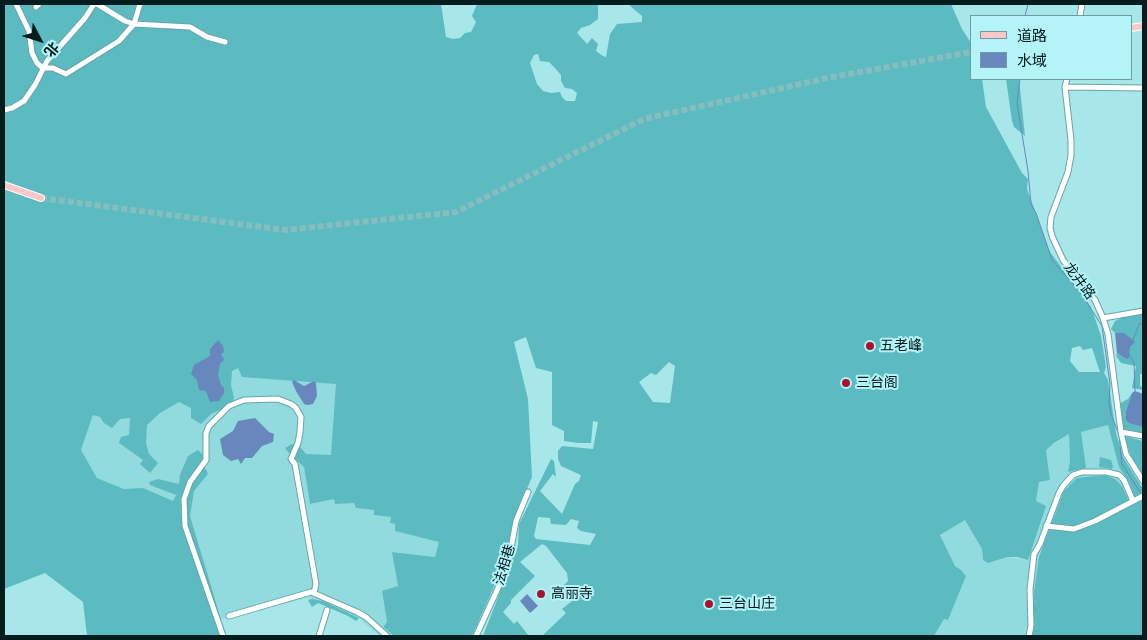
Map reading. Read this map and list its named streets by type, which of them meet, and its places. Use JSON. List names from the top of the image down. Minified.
{"streets":{"street":["龙井路","法相巷"]},"places":["五老峰","三台阁","高丽寺","三台山庄"],"legend":["道路","水域"],"north":"bottom right"}
